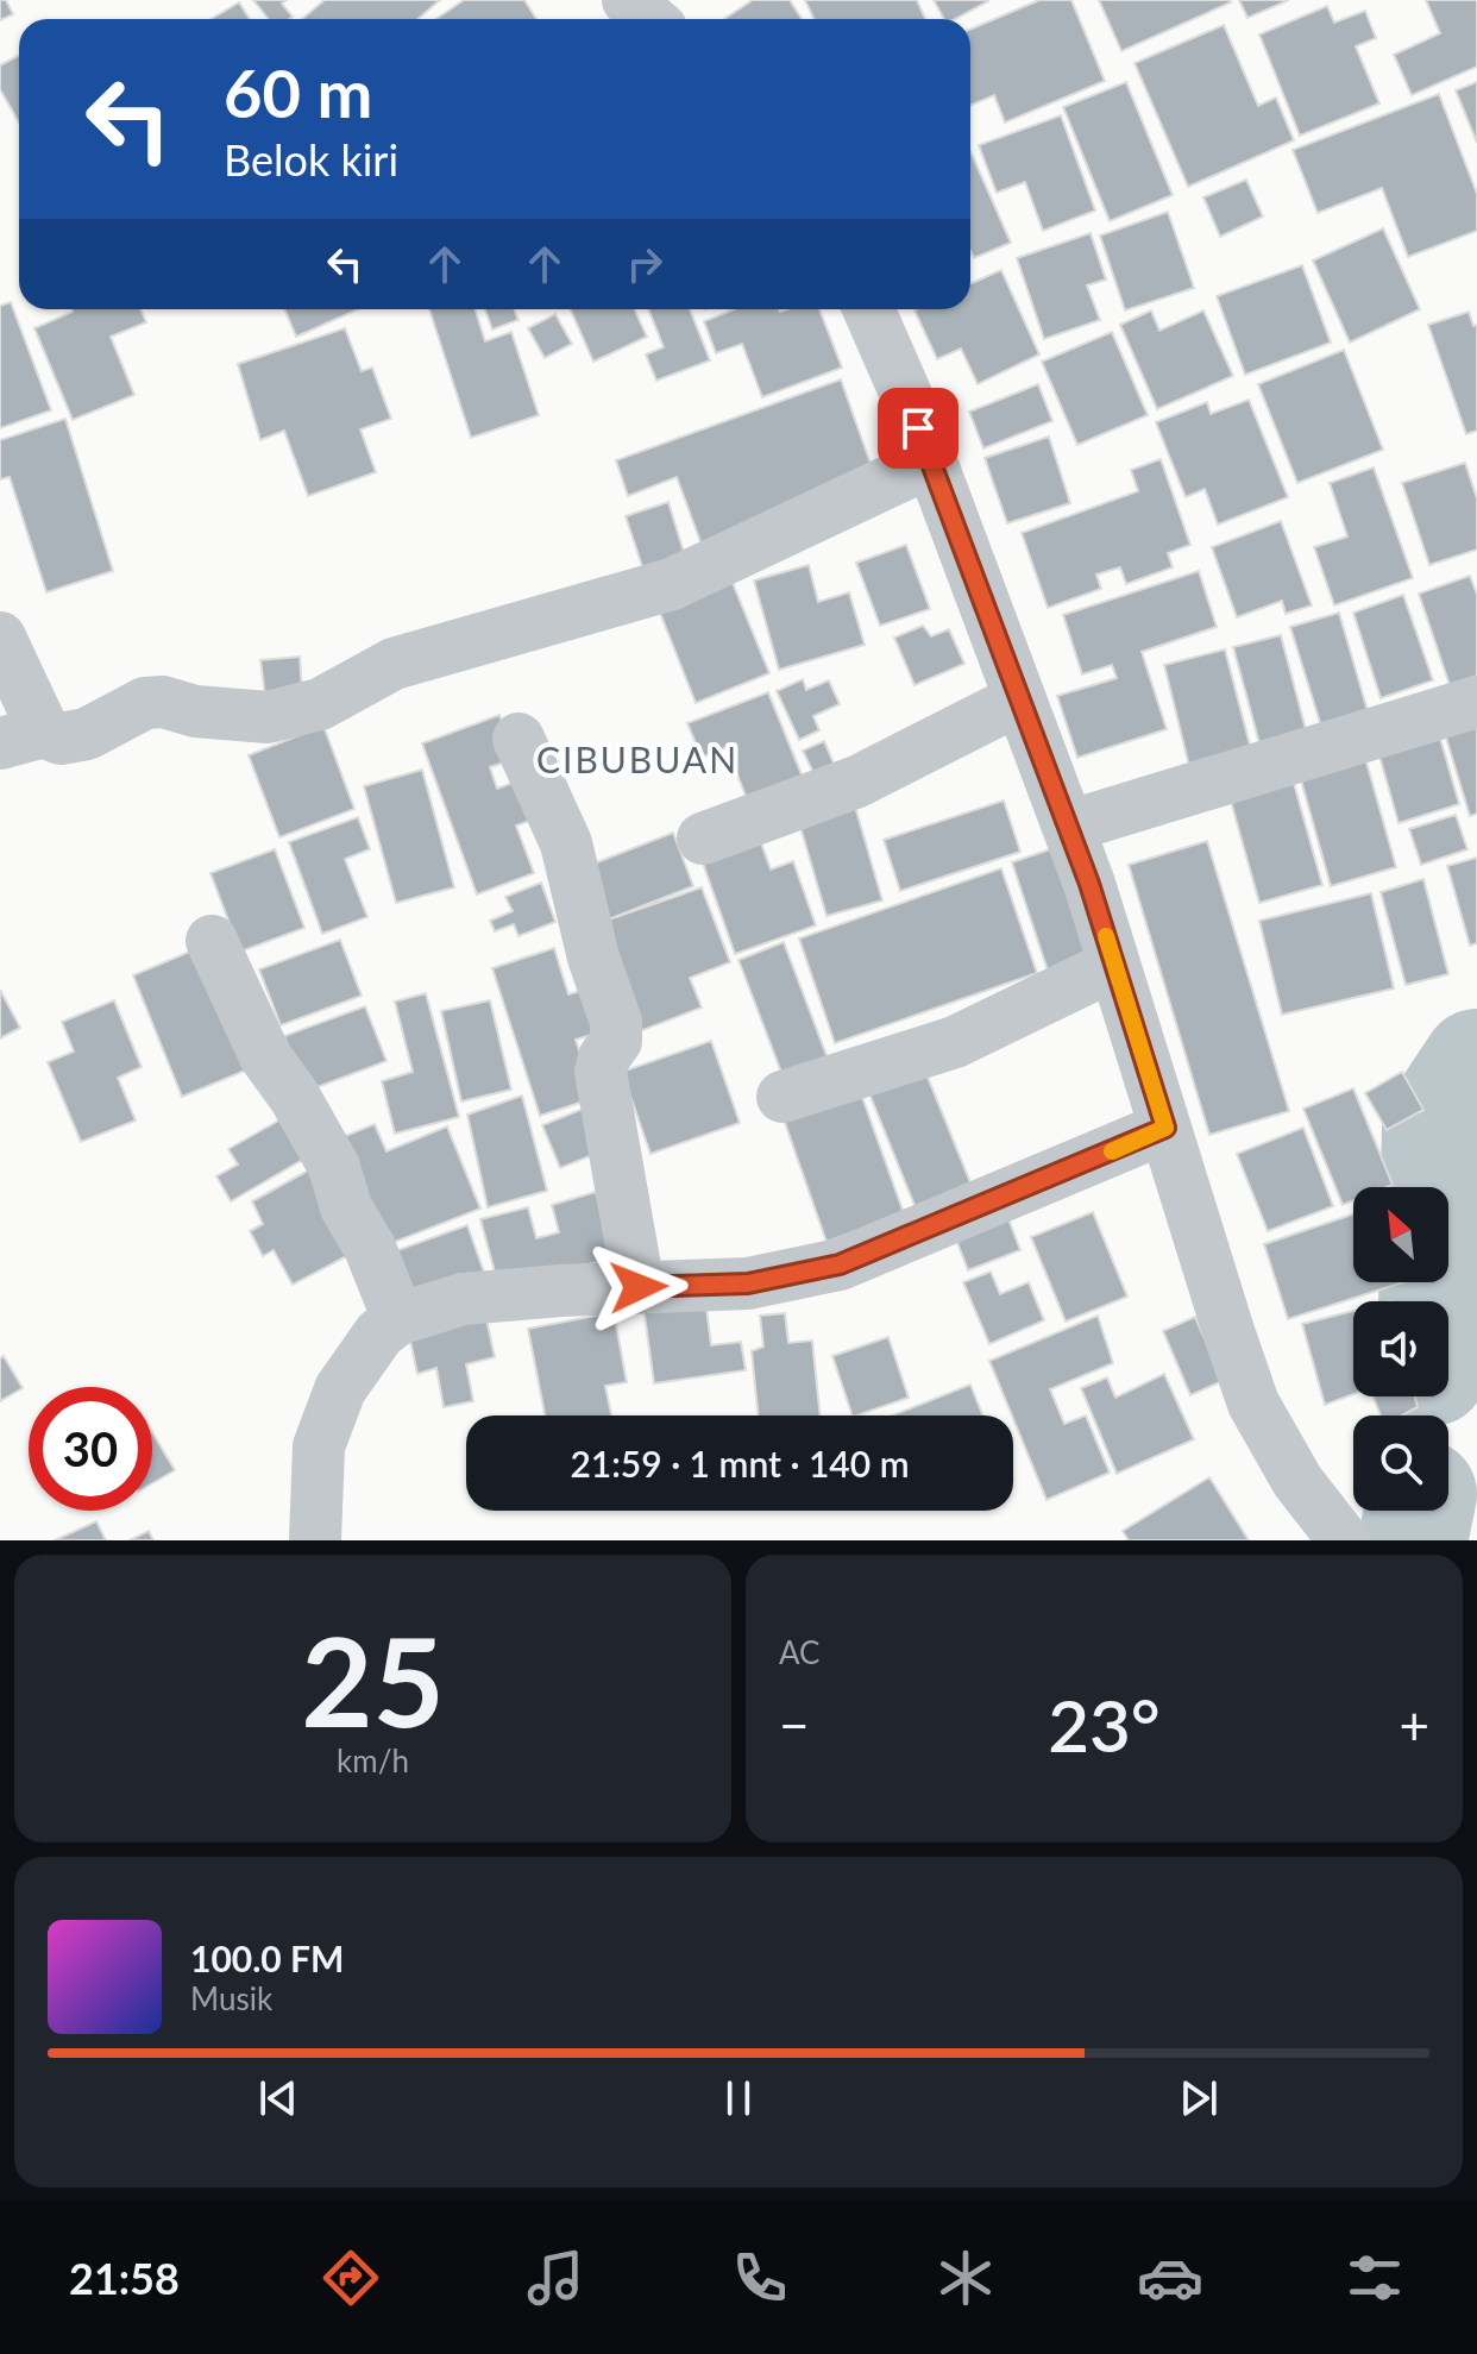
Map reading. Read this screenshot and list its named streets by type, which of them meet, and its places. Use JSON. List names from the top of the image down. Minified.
{"districts":["CIBUBUAN"],"north":"top left","page":{"turn":["60 m","Belok kiri"],"limit":"30","trip":"21:59 · 1 mnt · 140 m","tile":[["25","km/h"],"AC"],"heat":["−","23°","+"],"song":["100.0 FM","Musik"],"tabs":"21:58"}}
